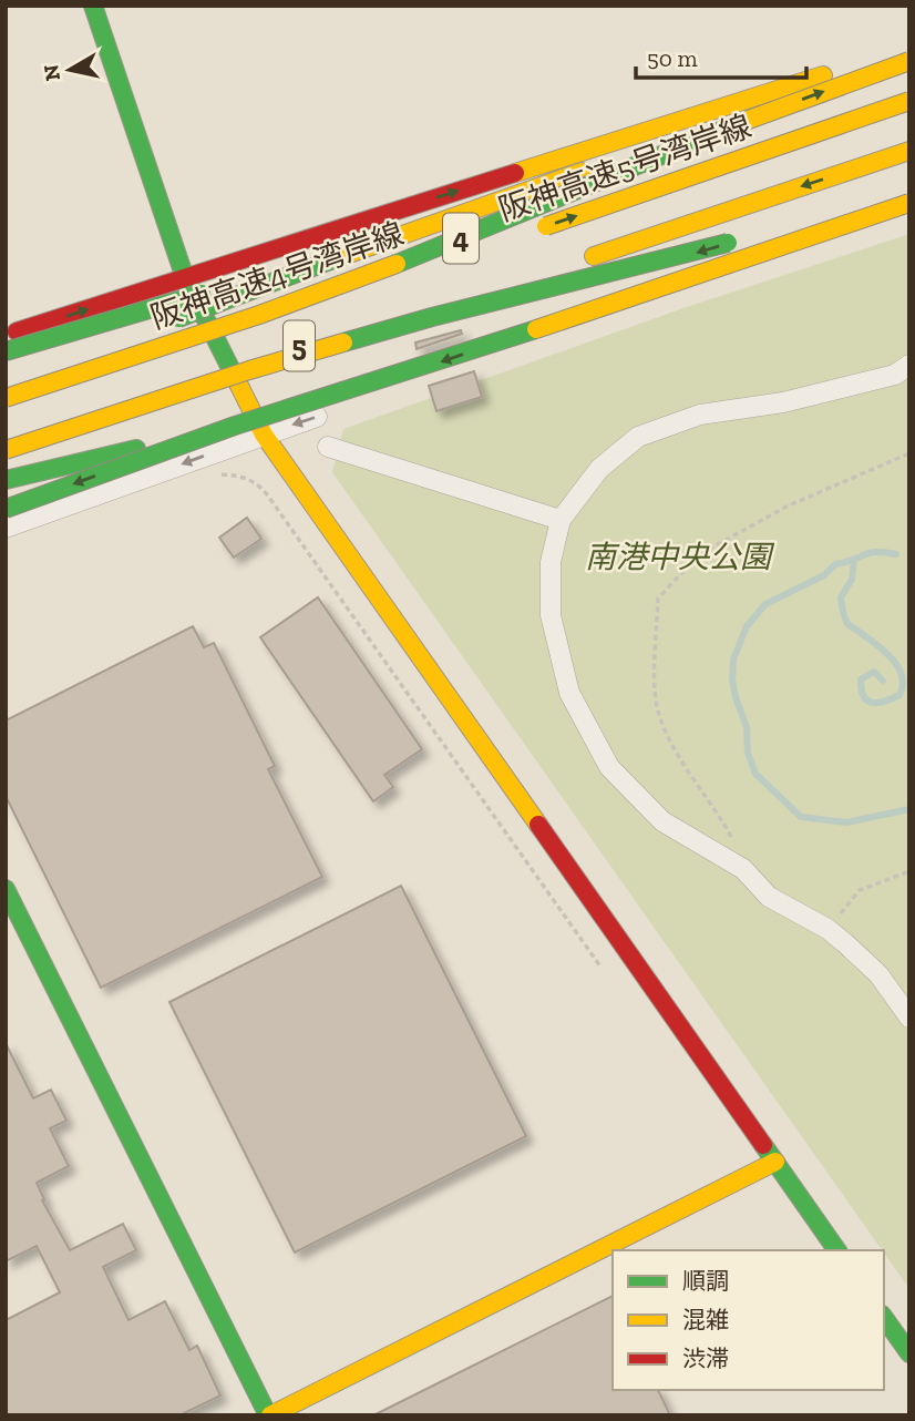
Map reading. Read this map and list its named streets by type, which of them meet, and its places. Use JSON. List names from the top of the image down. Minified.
{"streets":{"main road":["阪神高速5号湾岸線","4","阪神高速4号湾岸線","5"]},"parks":["南港中央公園"],"legend":["順調","混雑","渋滞"],"scale_bar":"50 m","north":"left"}
